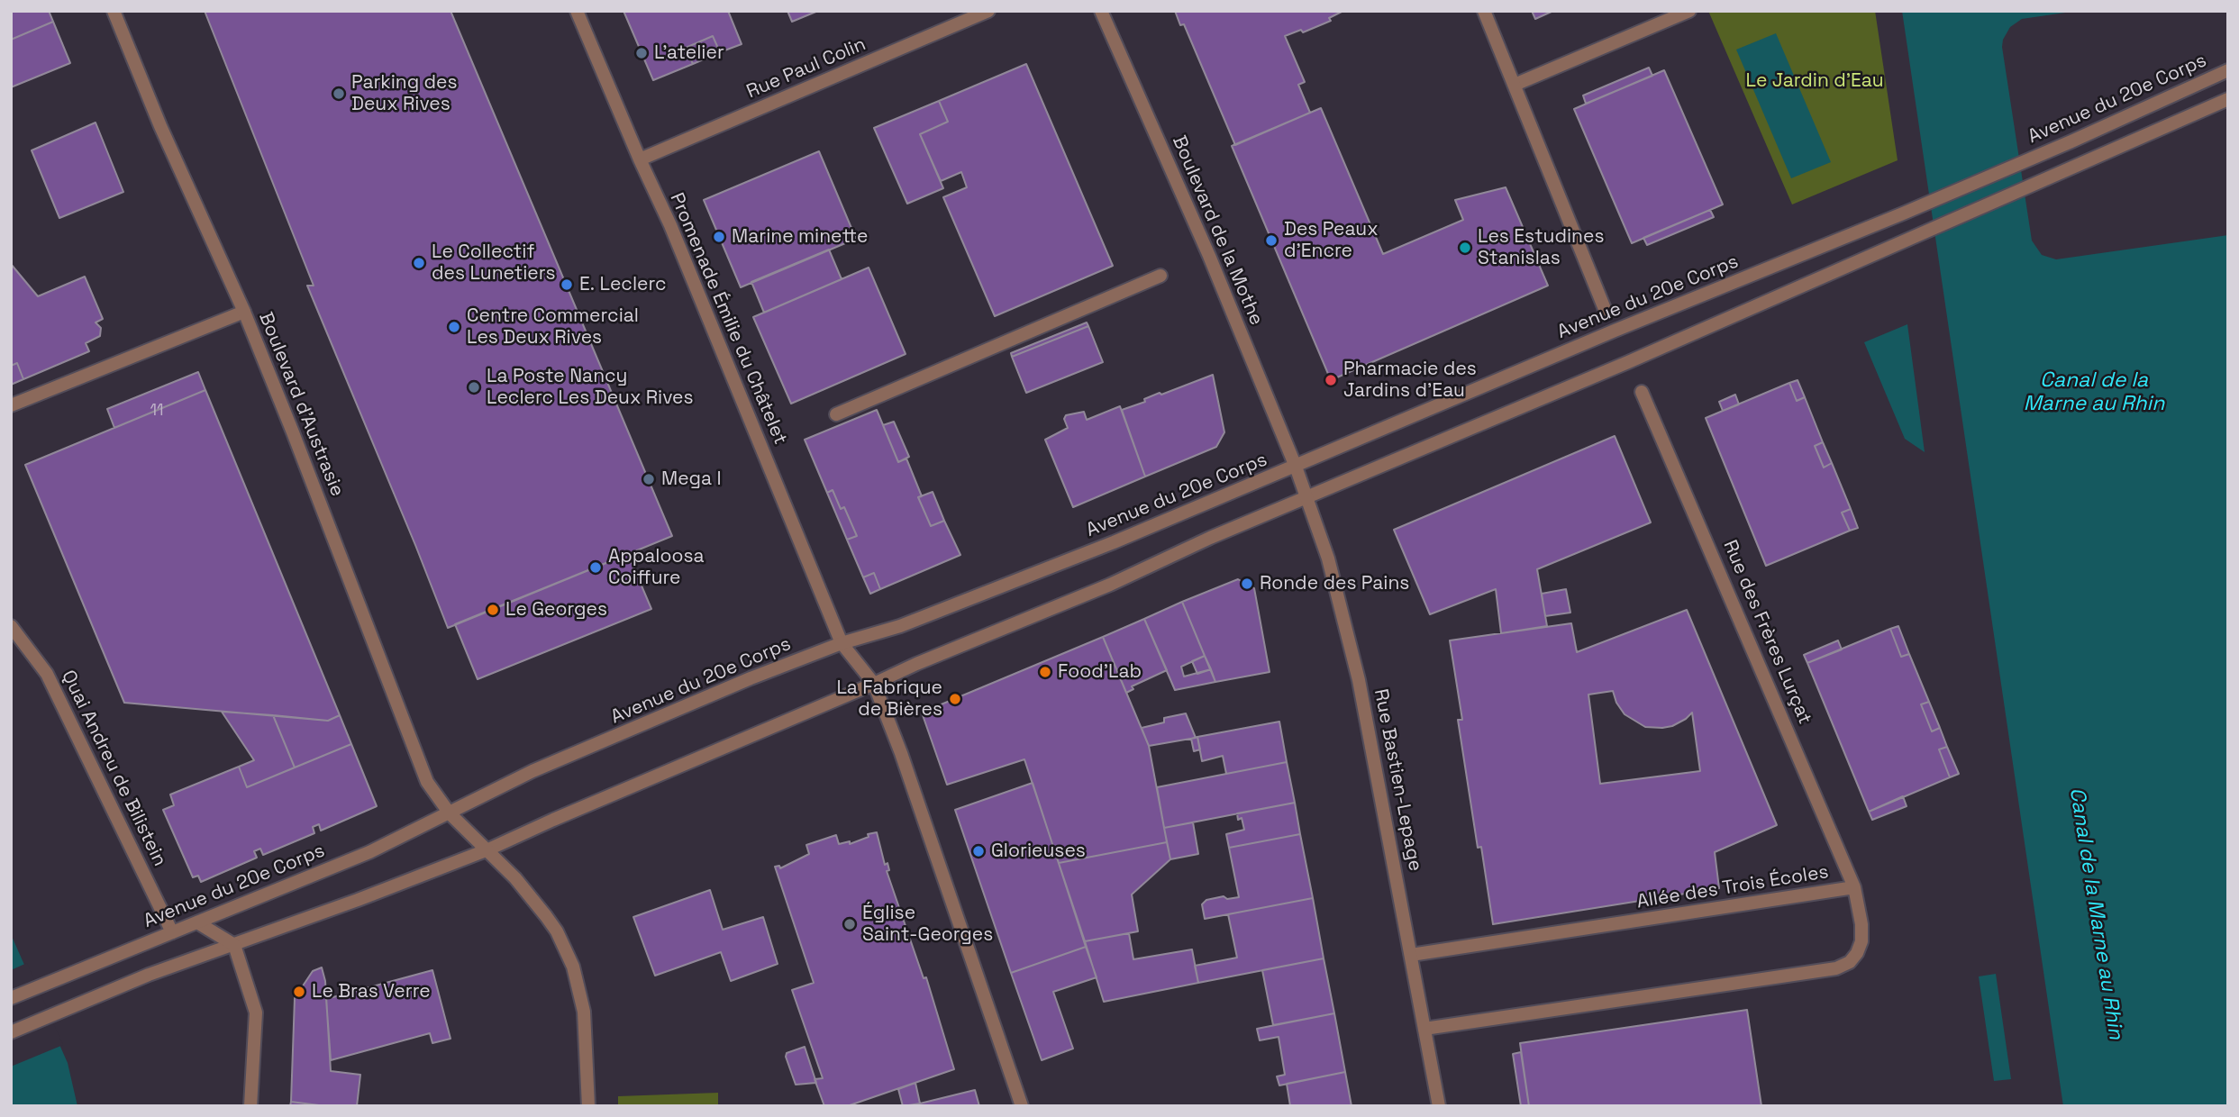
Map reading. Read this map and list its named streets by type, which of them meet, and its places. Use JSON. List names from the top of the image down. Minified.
{"streets":{"street":["Rue Paul Colin","Avenue du 20e Corps","Boulevard de la Mothe","Promenade Émilie du Châtelet","Boulevard d'Austrasie","Rue des Frères Lurçat","Quai Andreu de Bilistein","Rue Bastien-Lepage","Allée des Trois Écoles"]},"crossings":[["Rue Paul Colin","Promenade Émilie du Châtelet"],["Avenue du 20e Corps","Boulevard de la Mothe"],["Avenue du 20e Corps","Promenade Émilie du Châtelet"],["Avenue du 20e Corps","Boulevard d'Austrasie"],["Avenue du 20e Corps","Quai Andreu de Bilistein"],["Avenue du 20e Corps","Rue Bastien-Lepage"],["Boulevard de la Mothe","Rue Bastien-Lepage"],["Rue des Frères Lurçat","Allée des Trois Écoles"],["Rue Bastien-Lepage","Allée des Trois Écoles"]],"water":["Canal de la Marne au Rhin"],"parks":["Le Jardin d'Eau"],"places":["L'atelier","Parking des Deux Rives","Marine minette","Des Peaux d'Encre","Les Estudines Stanislas","Le Collectif des Lunetiers","E. Leclerc","Centre Commercial Les Deux Rives","Pharmacie des Jardins d'Eau","La Poste Nancy Leclerc Les Deux Rives","Mega I","Appaloosa Coiffure","Ronde des Pains","Le Georges","Food’Lab","La Fabrique de Bières","Glorieuses","Église Saint-Georges","Le Bras Verre"],"house_numbers":["11"]}
